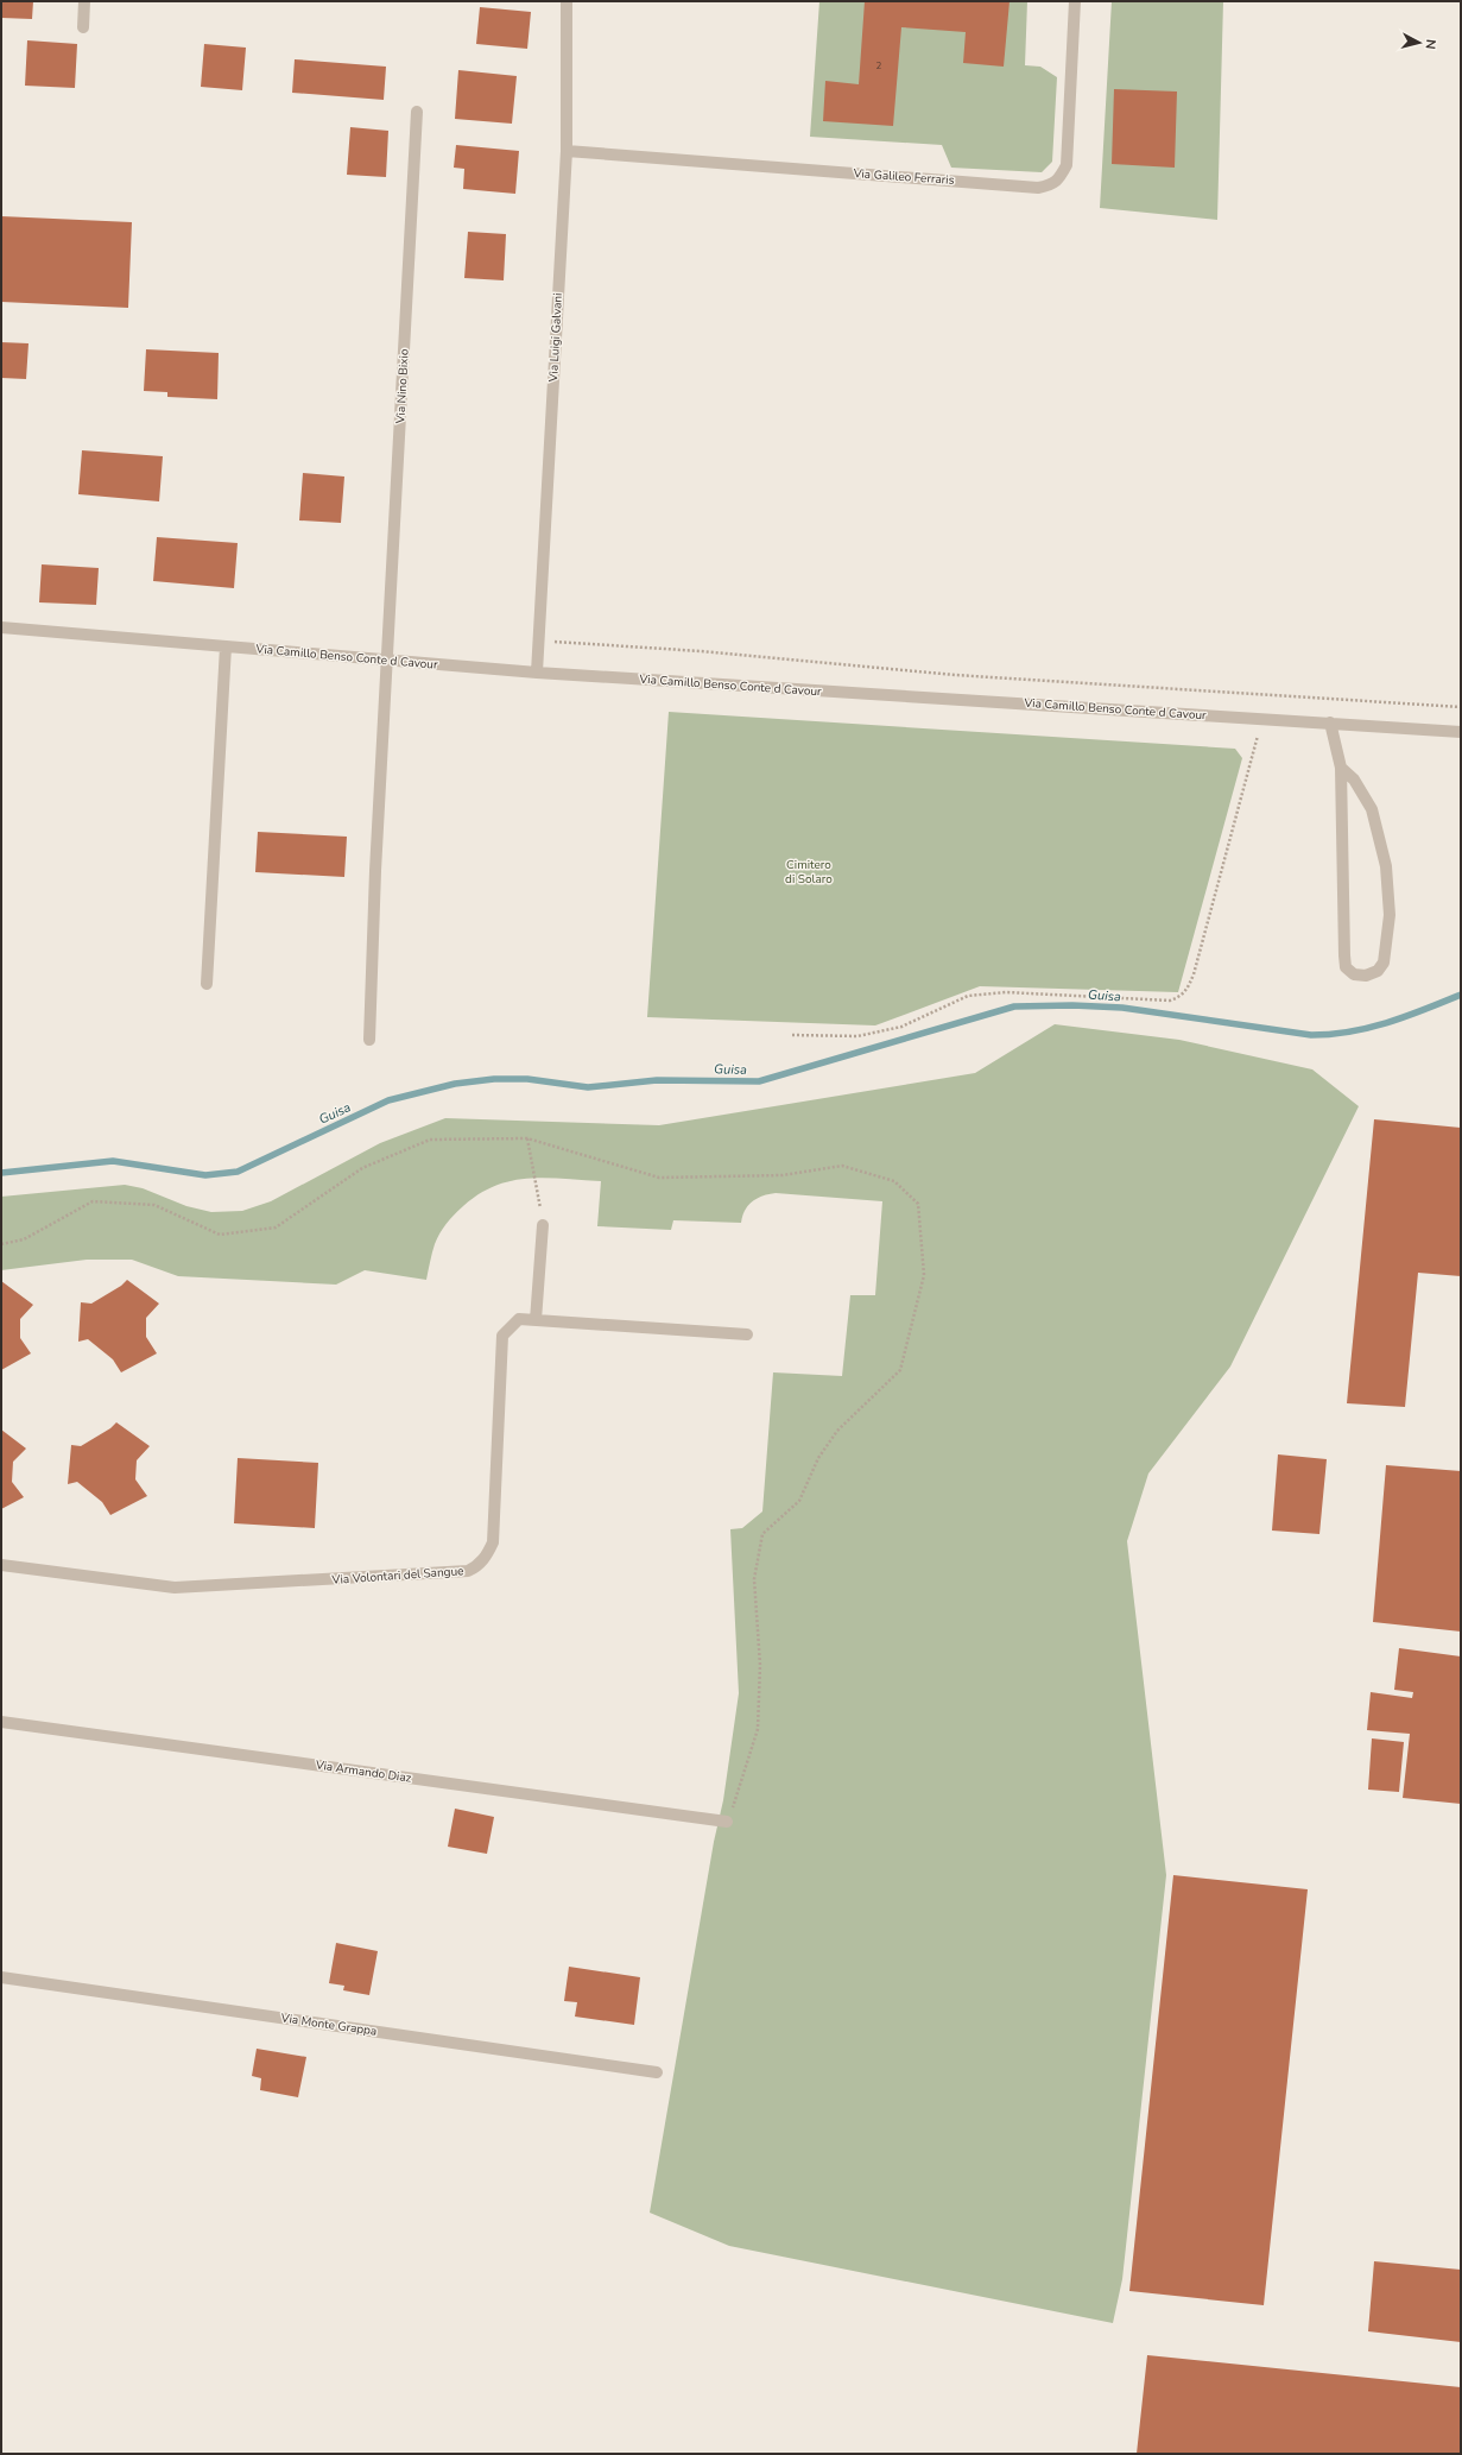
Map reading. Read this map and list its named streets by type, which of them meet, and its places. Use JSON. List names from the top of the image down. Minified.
{"streets":{"street":["Via Galileo Ferraris","Via Luigi Galvani","Via Nino Bixio","Via Camillo Benso Conte d Cavour","Via Volontari del Sangue","Via Armando Diaz","Via Monte Grappa"]},"crossings":[["Via Galileo Ferraris","Via Luigi Galvani"],["Via Luigi Galvani","Via Camillo Benso Conte d Cavour"],["Via Nino Bixio","Via Camillo Benso Conte d Cavour"]],"water":["Guisa"],"parks":["Cimitero di Solaro"],"house_numbers":["2"],"north":"right"}
